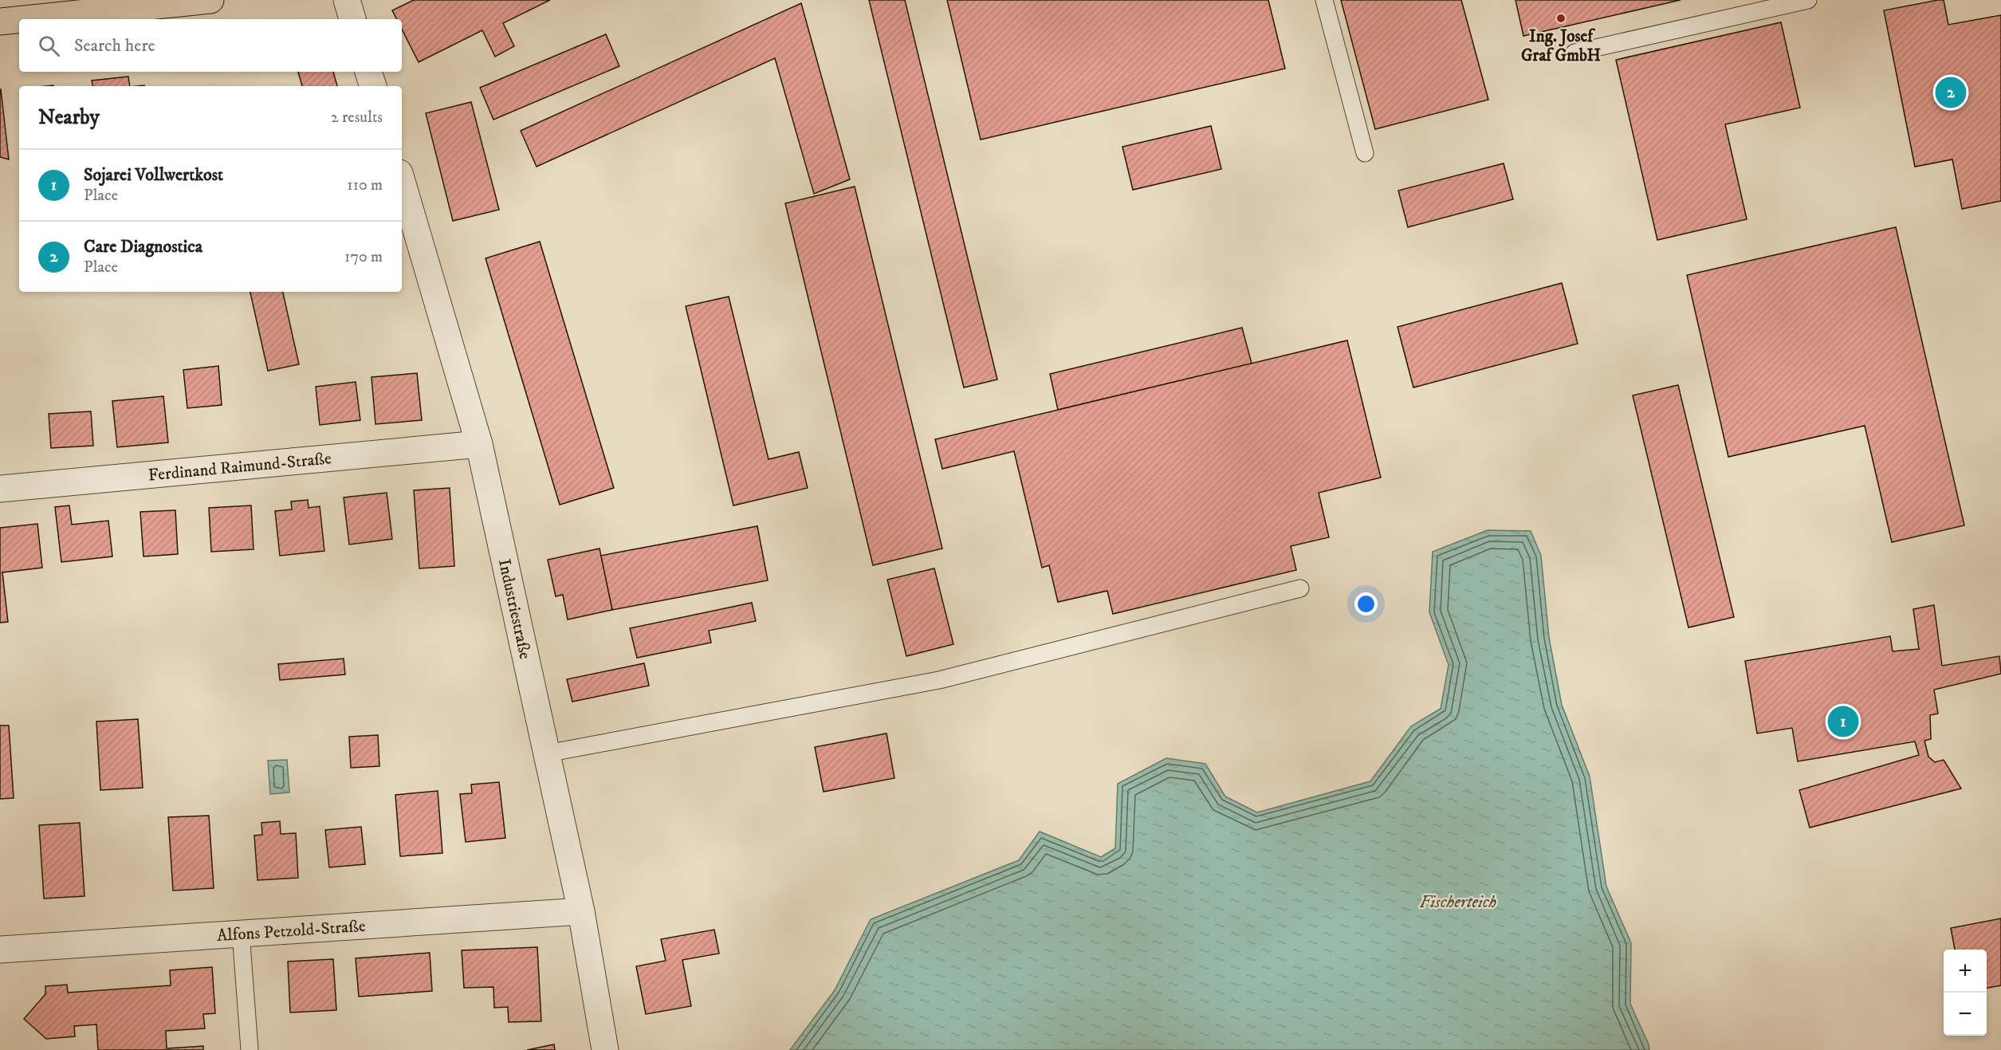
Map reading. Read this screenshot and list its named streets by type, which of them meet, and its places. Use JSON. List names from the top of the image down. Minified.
{"streets":{"street":["Ferdinand Raimund-Straße","Industriestraße","Alfons Petzold-Straße"]},"crossings":[["Ferdinand Raimund-Straße","Industriestraße"],["Industriestraße","Alfons Petzold-Straße"]],"water":["Fischerteich"],"places":["Ing. Josef Graf GmbH"],"page":{"search":"Search here","pins":["2","1"],"heading":["Nearby","2 results"],"list":[{"mark":"1","name":"Sojarei Vollwertkost","note":"Place","value":"110 m"},{"mark":"2","name":"Care Diagnostica","note":"Place","value":"170 m"}],"map_buttons":["+","−"]}}
